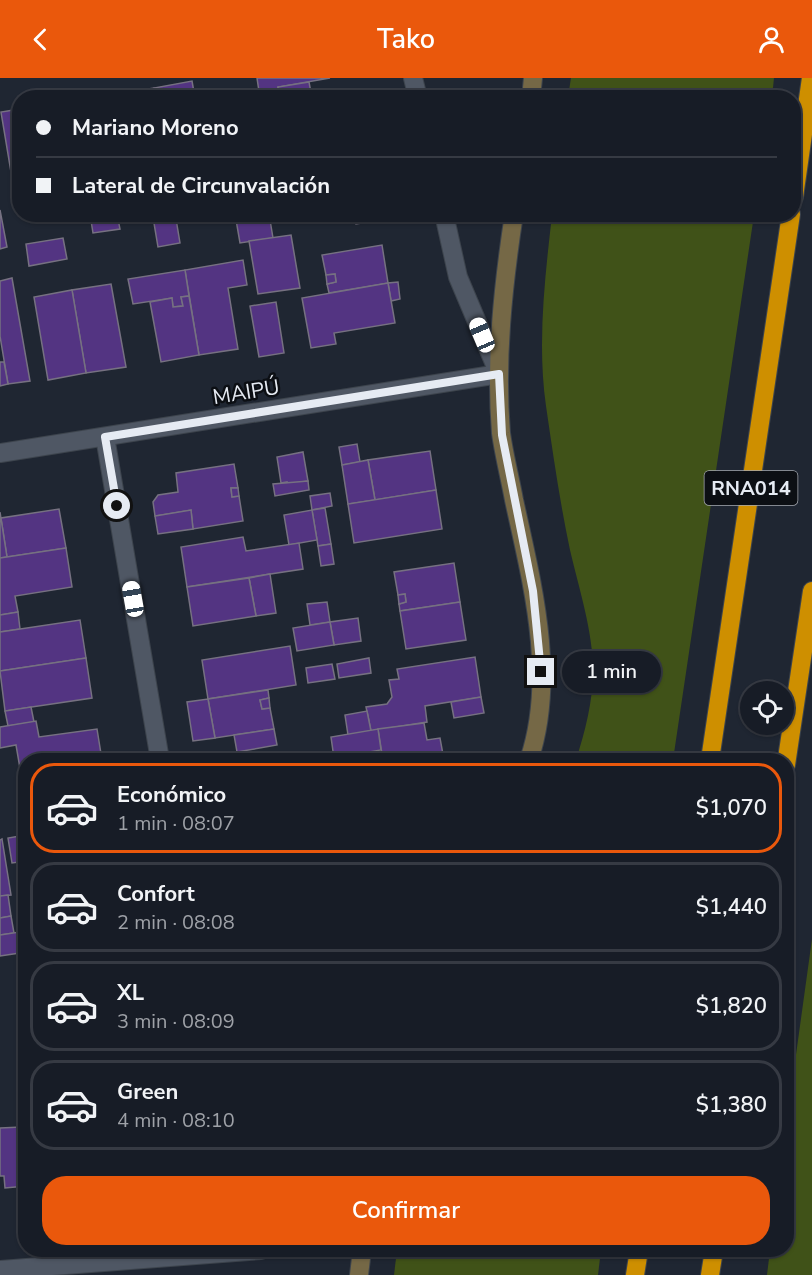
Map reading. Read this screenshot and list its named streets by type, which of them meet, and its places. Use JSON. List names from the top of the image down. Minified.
{"streets":{"highway":["RNA014"],"street":["MAIPÚ"]},"page":{"header":"Tako","banner":["Mariano Moreno","Lateral de Circunvalación"],"bubble":"1 min","list":[{"name":"Económico","note":"1 min · 08:07","value":"$1,070"},{"name":"Confort","note":"2 min · 08:08","value":"$1,440"},{"name":"XL","note":"3 min · 08:09","value":"$1,820"},{"name":"Green","note":"4 min · 08:10","value":"$1,380"}],"buttons":"Confirmar"}}
